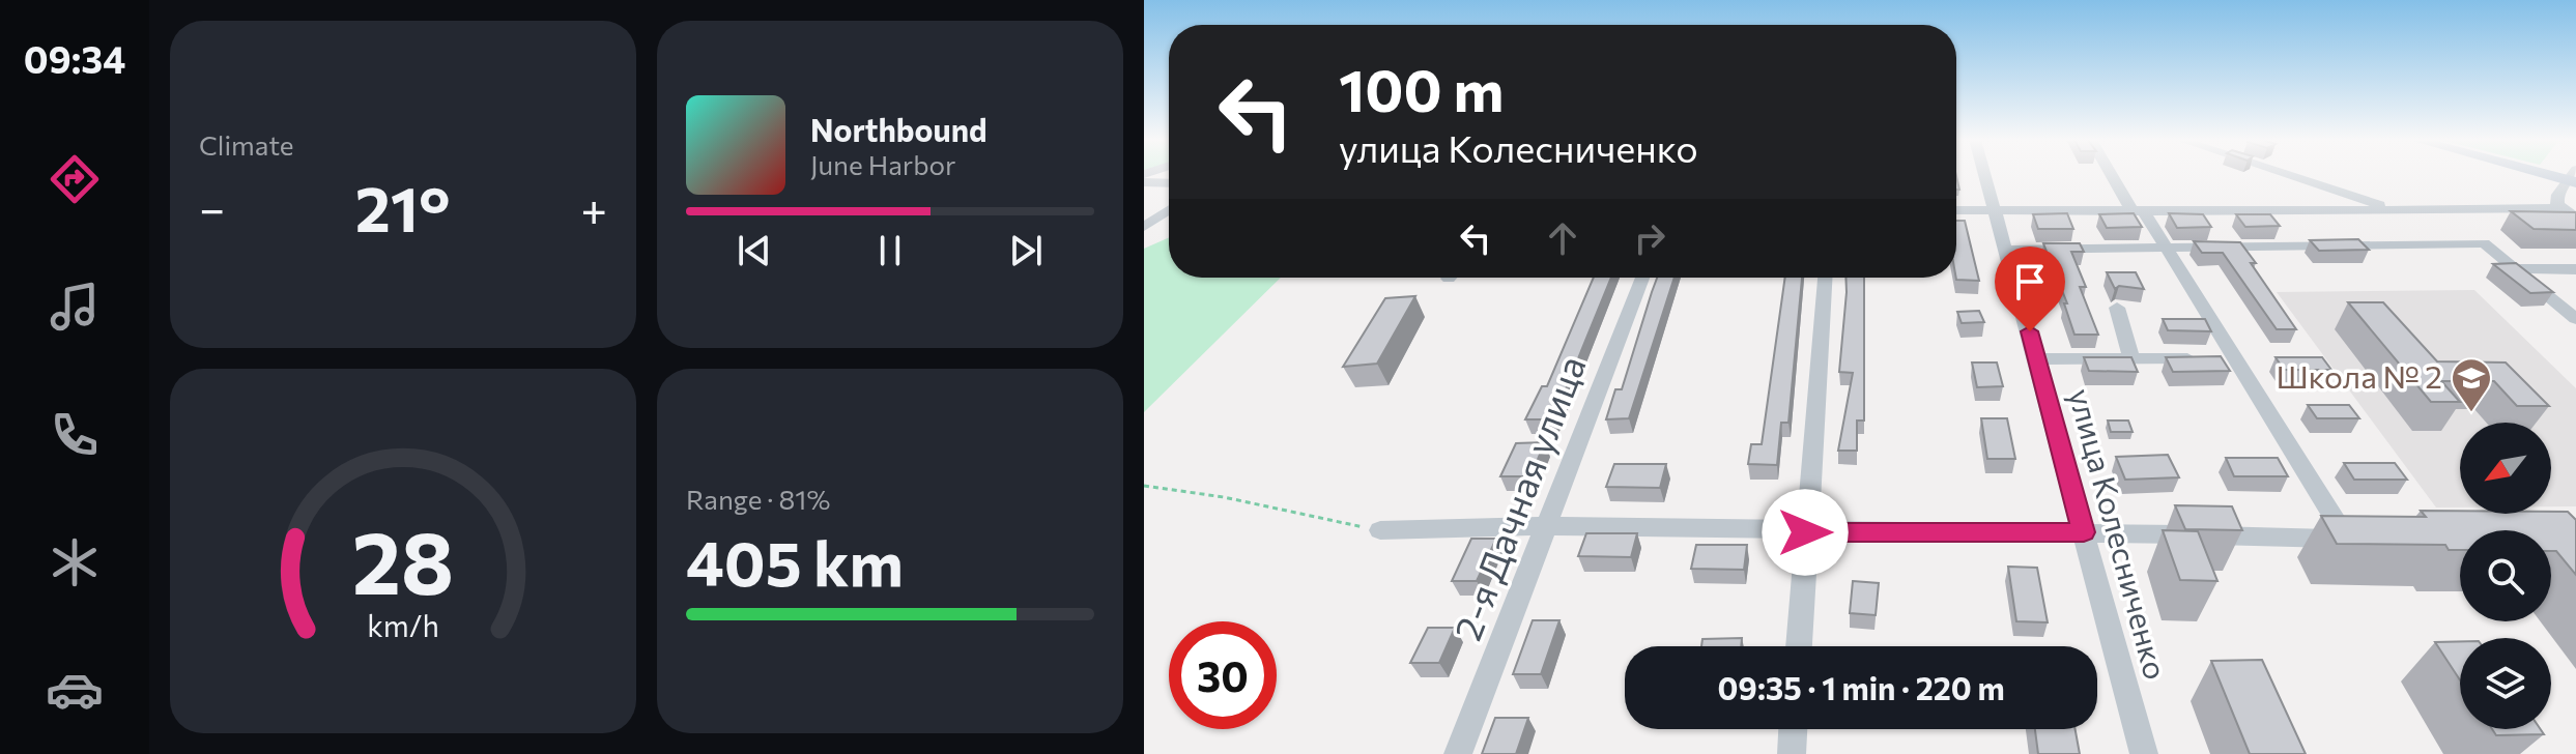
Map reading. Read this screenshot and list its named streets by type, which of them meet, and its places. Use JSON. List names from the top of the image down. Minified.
{"streets":{"street":["2-я Дачная улица","улица Колесниченко"]},"places":{"school or university":["Школа № 2"]},"north":"bottom left","page":{"tabs":"09:34","tile":["Climate",["Range · 81%","405 km"]],"turn":["100 m","улица Колесниченко"],"song":["Northbound","June Harbor"],"heat":["−","21°","+"],"limit":"30","trip":"09:35 · 1 min · 220 m","gauge":["28","km/h"]}}
